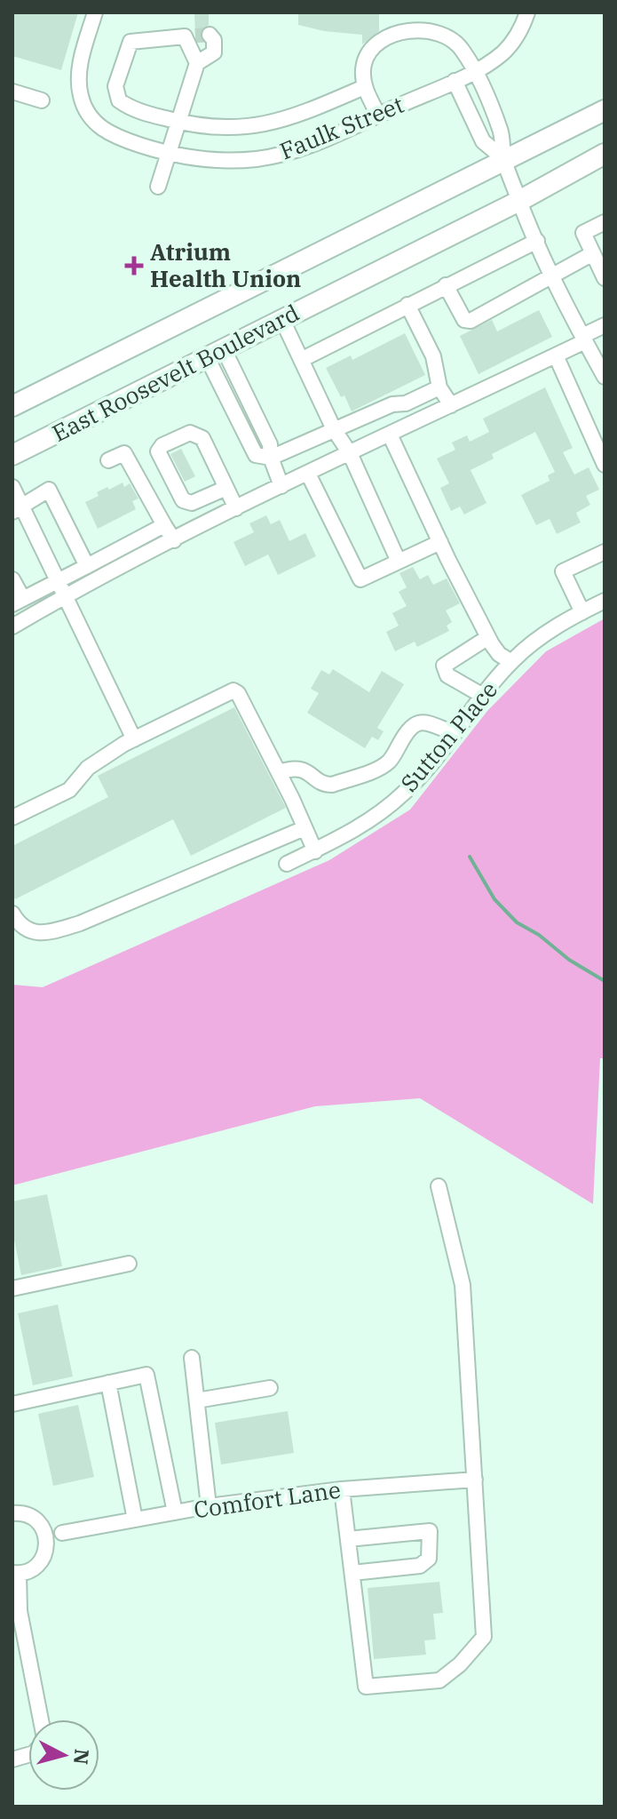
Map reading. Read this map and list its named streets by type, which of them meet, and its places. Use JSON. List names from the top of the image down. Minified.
{"streets":{"highway":["East Roosevelt Boulevard"],"street":["Faulk Street","Sutton Place","Comfort Lane"]},"places":{"health":["Atrium Health Union"]},"north":"right"}
